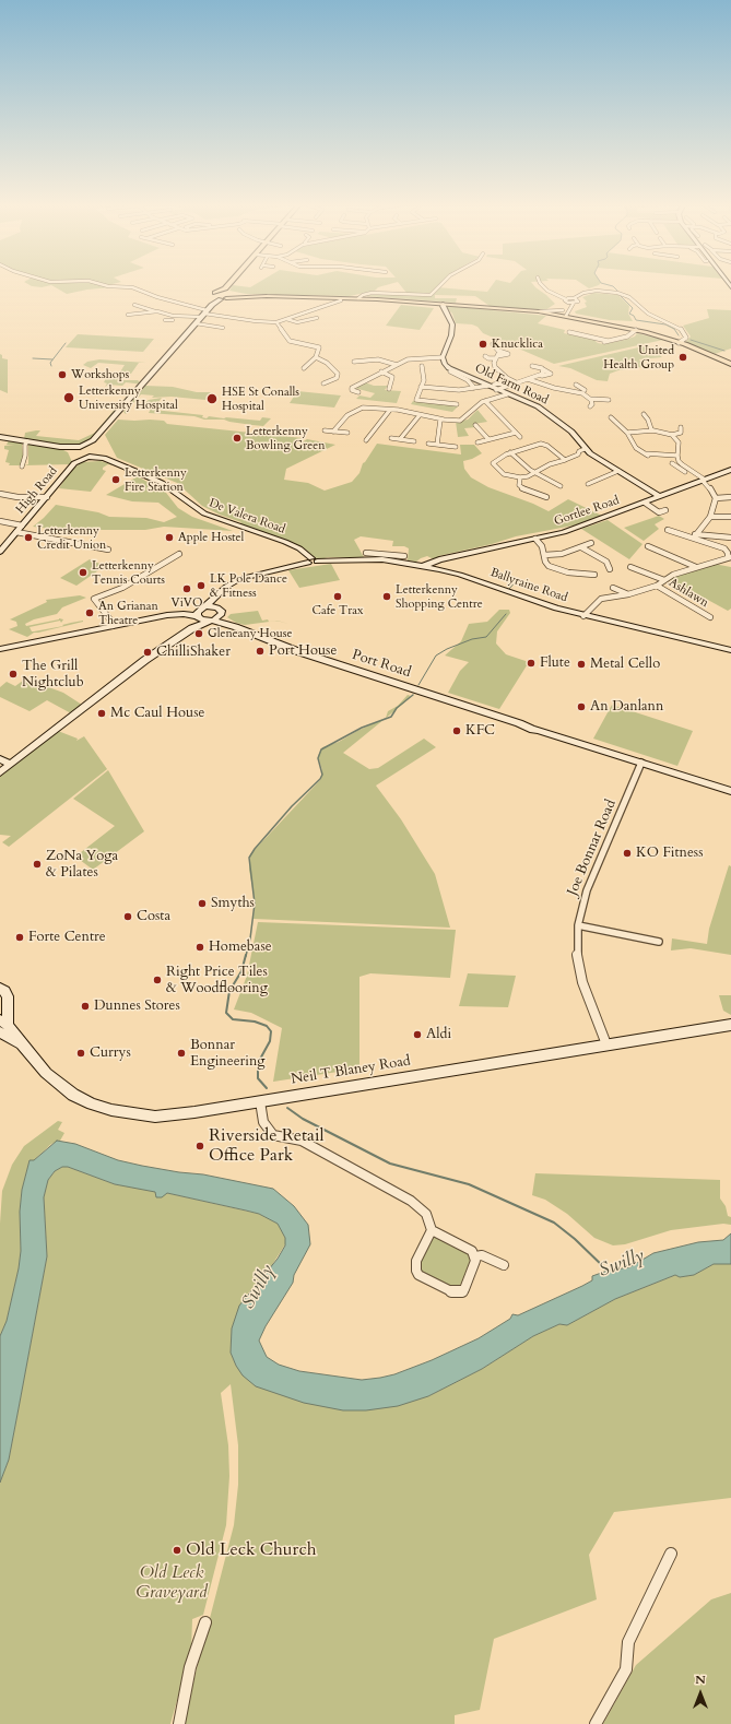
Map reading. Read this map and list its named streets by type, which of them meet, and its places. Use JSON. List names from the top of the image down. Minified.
{"streets":{"main road":["Old Farm Road","High Road","Gortlee Road","De Valera Road","Ballyraine Road","Port Road","Neil T Blaney Road"],"street":["Ashlawn","Joe Bonnar Road"]},"crossings":[["Old Farm Road","Gortlee Road"],["Gortlee Road","Ballyraine Road"],["De Valera Road","Ballyraine Road"],["Ballyraine Road","Ashlawn"],["Ballyraine Road","Port Road"],["Port Road","Joe Bonnar Road"],["Joe Bonnar Road","Neil T Blaney Road"]],"water":["Swilly"],"parks":["Old Leck Graveyard"],"places":["Knucklica","United Health Group","Workshops","Letterkenny University Hospital","HSE St Conalls Hospital","Letterkenny Bowling Green","Letterkenny Fire Station","Letterkenny Credit Union","Apple Hostel","Letterkenny Tennis Courts","LK Pole Dance & Fitness","ViVO","Cafe Trax","Letterkenny Shopping Centre","An Grianan Theatre","Gleneany House","Port House","ChilliShaker","Flute","Metal Cello","The Grill Nightclub","An Danlann","Mc Caul House","KFC","KO Fitness","ZoNa Yoga & Pilates","Smyths","Costa","Forte Centre","Homebase","Right Price Tiles & Woodflooring","Dunnes Stores","Aldi","Currys","Bonnar Engineering","Riverside Retail Office Park","Old Leck Church"],"north":"top"}
